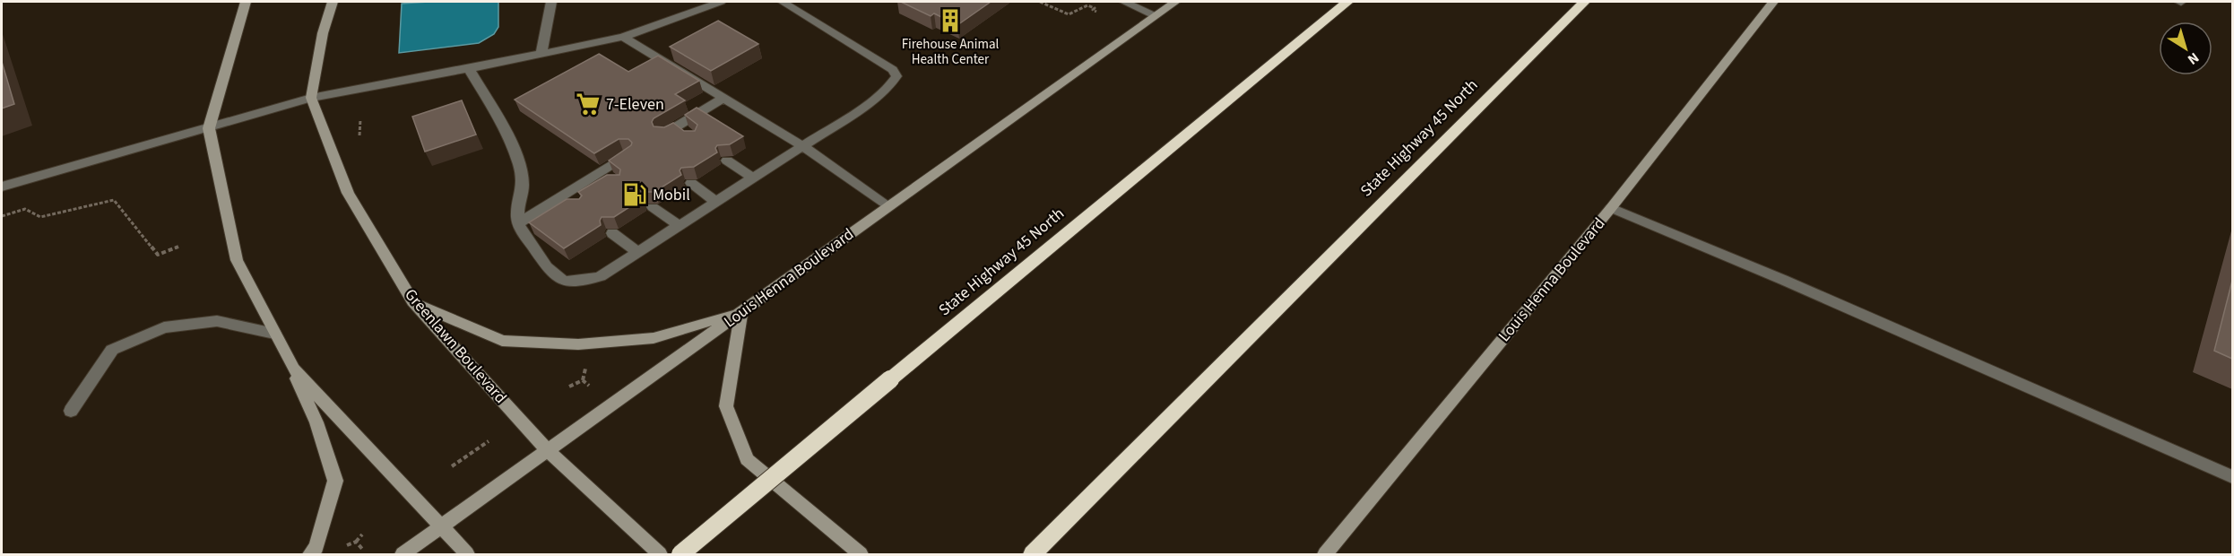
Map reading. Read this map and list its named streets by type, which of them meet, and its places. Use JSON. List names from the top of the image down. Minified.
{"streets":{"highway":["State Highway 45 North"],"main road":["Louis Henna Boulevard","Greenlawn Boulevard"]},"crossings":[["Louis Henna Boulevard","Greenlawn Boulevard"]],"places":{"building":["Firehouse Animal Health Center"],"supermarket":["7-Eleven"],"fuel station":["Mobil"]},"north":"bottom right"}
